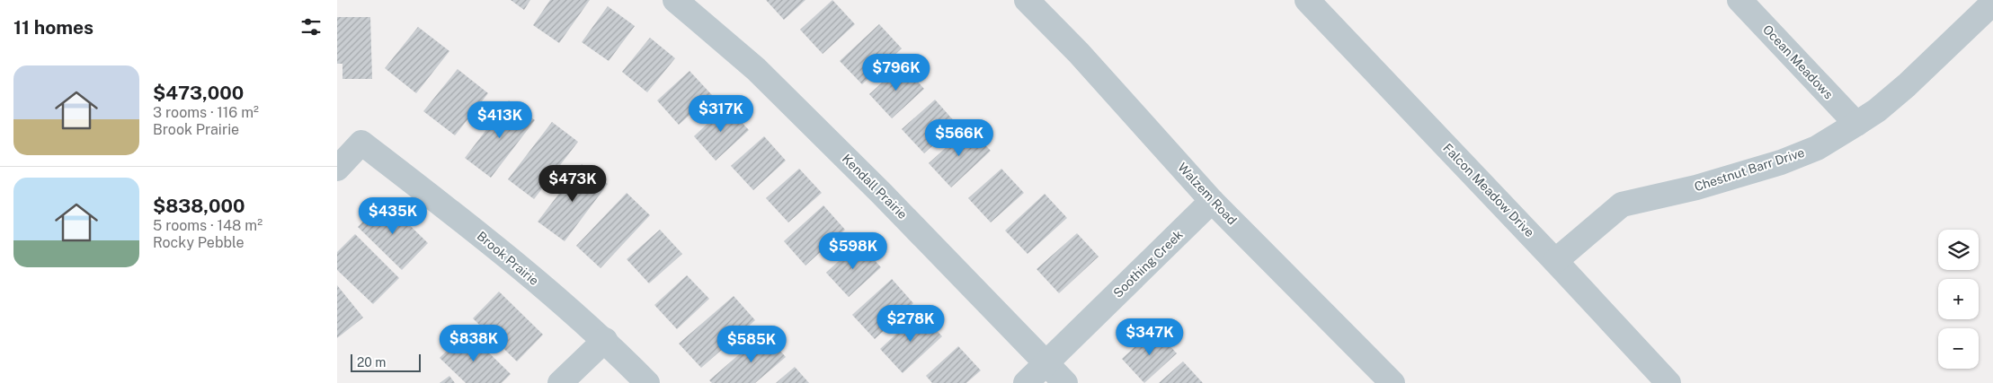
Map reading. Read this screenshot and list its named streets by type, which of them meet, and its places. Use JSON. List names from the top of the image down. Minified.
{"streets":{"street":["Ocean Meadows","Chestnut Barr Drive","Kendall Prairie","Falcon Meadow Drive","Walzem Road","Brook Prairie","Soothing Creek"]},"crossings":[["Ocean Meadows","Chestnut Barr Drive"],["Chestnut Barr Drive","Falcon Meadow Drive"],["Kendall Prairie","Soothing Creek"],["Walzem Road","Soothing Creek"]],"scale_bar":"20 m","page":{"heading":"11 homes","list":[{"name":"$473,000","note":"3 rooms · 116 m² · Brook Prairie"},{"name":"$838,000","note":"5 rooms · 148 m² · Rocky Pebble"}],"price":["$796K","$317K","$413K","$566K","$473K","$435K","$598K","$278K","$347K","$838K","$585K"],"map_buttons":["+","−"],"scale":"20 m"}}
